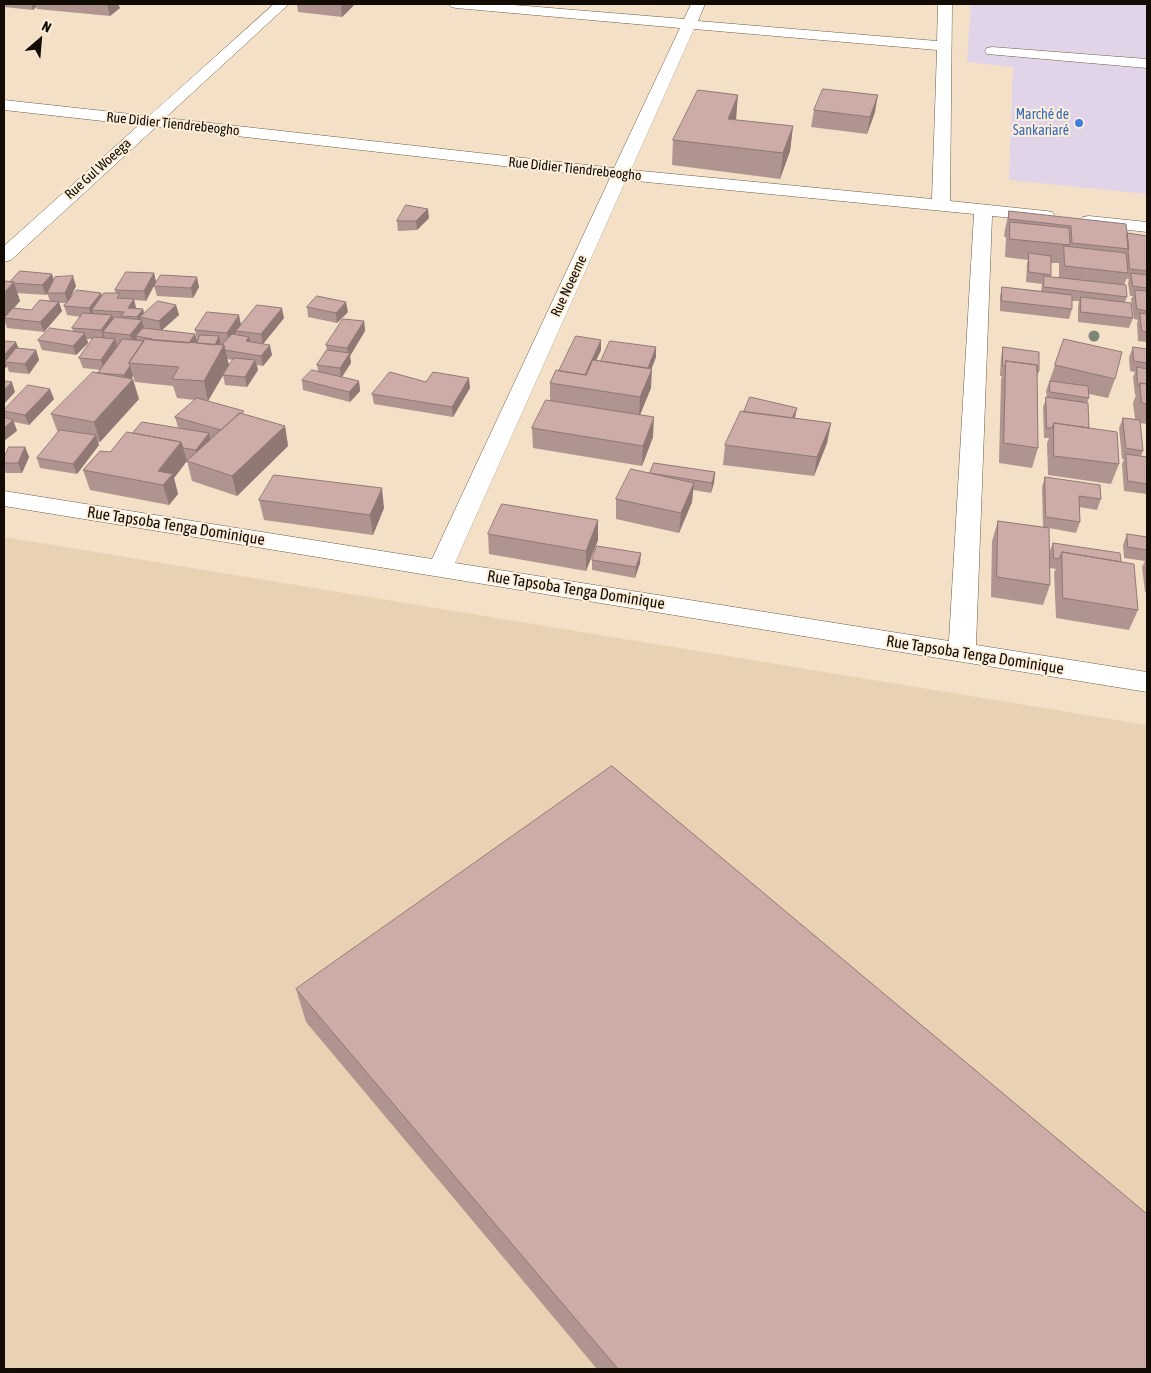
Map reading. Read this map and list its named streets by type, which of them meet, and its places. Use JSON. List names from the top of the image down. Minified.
{"streets":{"street":["Rue Didier Tiendrebeogho","Rue Gul Woeega","Rue Noeeme","Rue Tapsoba Tenga Dominique"]},"crossings":[["Rue Didier Tiendrebeogho","Rue Gul Woeega"],["Rue Didier Tiendrebeogho","Rue Noeeme"],["Rue Noeeme","Rue Tapsoba Tenga Dominique"]],"places":["Marché de Sankariaré"],"north":"top right"}
